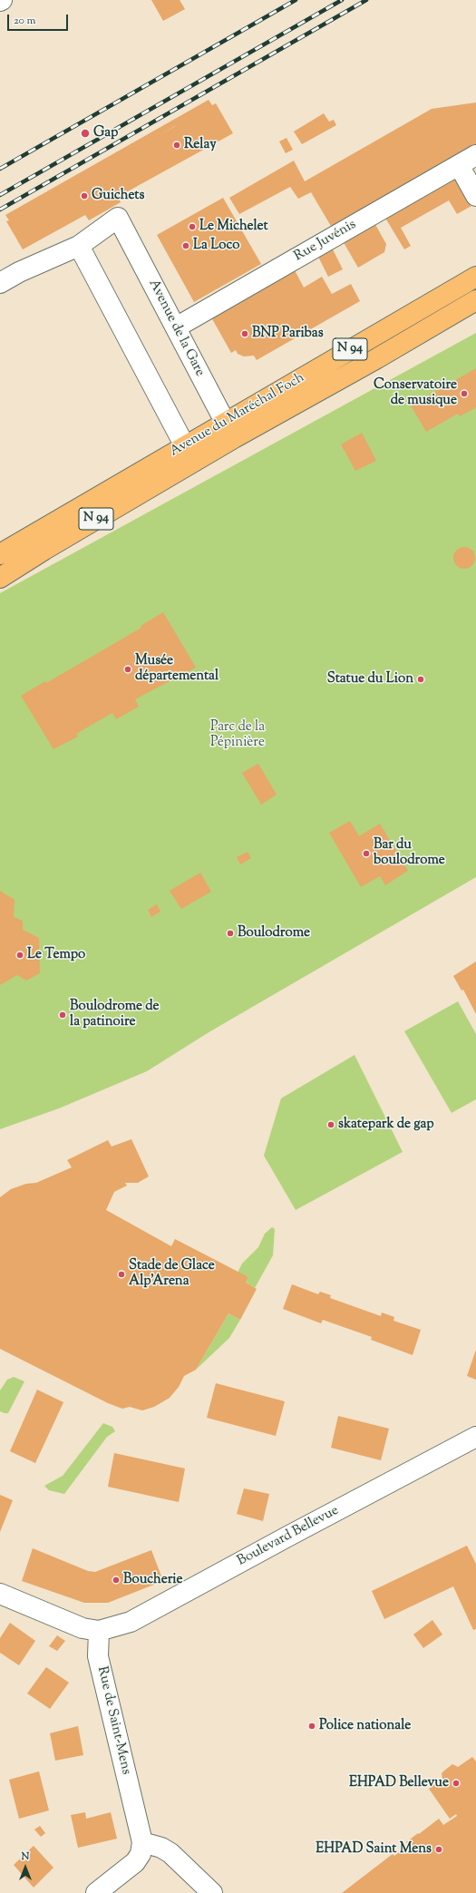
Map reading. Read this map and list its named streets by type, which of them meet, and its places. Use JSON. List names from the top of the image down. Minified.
{"streets":{"main road":["N 94","Avenue du Maréchal Foch"],"street":["Rue Juvénis","Avenue de la Gare","Boulevard Bellevue","Rue de Saint-Mens"]},"crossings":[["Rue Juvénis","Avenue de la Gare"],["Avenue de la Gare","Avenue du Maréchal Foch"],["Boulevard Bellevue","Rue de Saint-Mens"]],"parks":["Parc de la Pépinière"],"places":["Gap","Relay","Guichets","Le Michelet","La Loco","BNP Paribas","Conservatoire de musique","Musée départemental","Statue du Lion","Bar du boulodrome","Boulodrome","Le Tempo","Boulodrome de la patinoire","skatepark de gap","Stade de Glace Alp'Arena","Boucherie","Police nationale","EHPAD Bellevue","EHPAD Saint Mens"],"scale_bar":"20 m","north":"top"}
